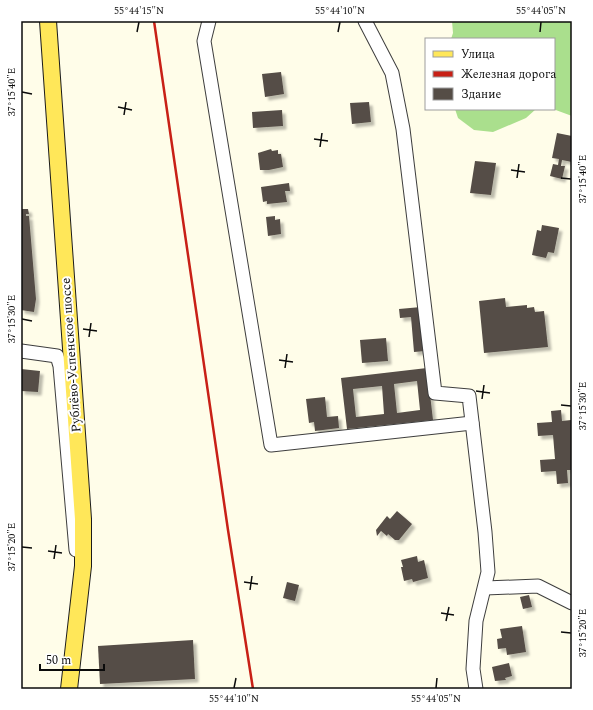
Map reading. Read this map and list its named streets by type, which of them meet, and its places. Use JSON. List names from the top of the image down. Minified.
{"streets":{"main road":["Рублёво-Успенское шоссе"]},"legend":["Улица","Железная дорога","Здание"],"scale_bar":"50 m","coordinates":["55°44'15\"N","55°44'10\"N","55°44'05\"N","37°15'40\"E","37°15'30\"E","37°15'20\"E"]}
